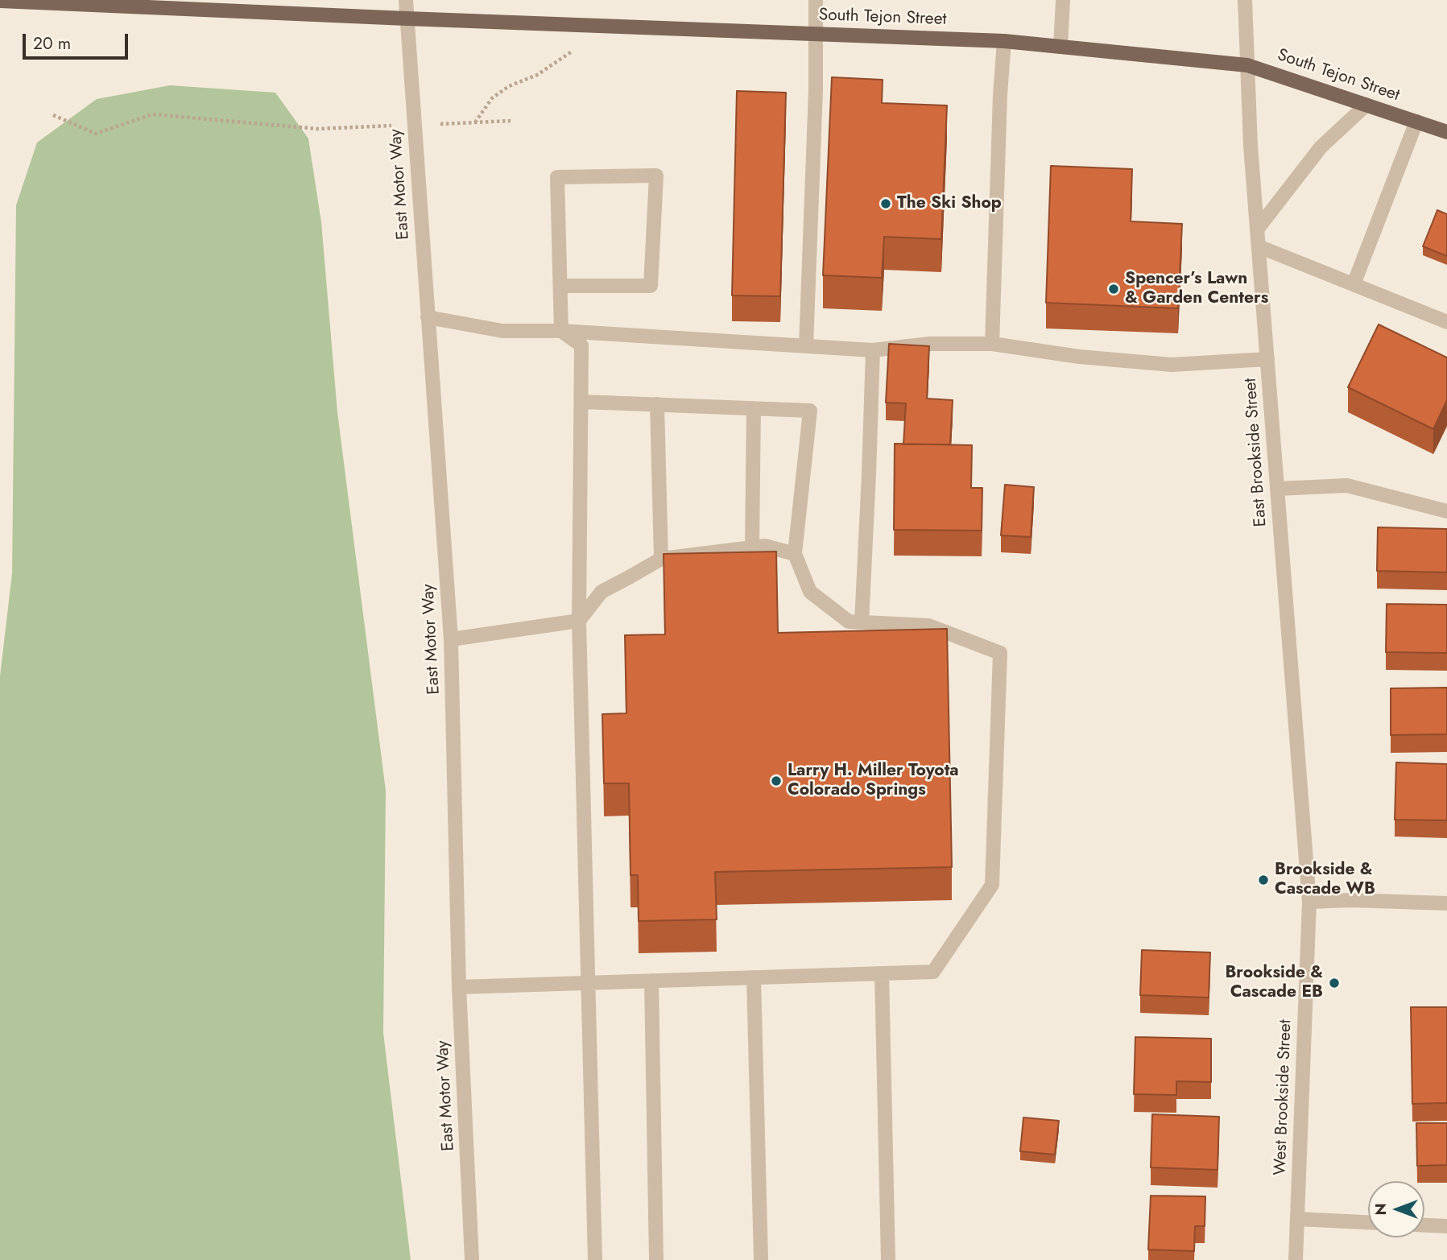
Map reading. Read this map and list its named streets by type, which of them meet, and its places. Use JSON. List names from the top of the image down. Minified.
{"streets":{"main road":["South Tejon Street"],"street":["East Motor Way","East Brookside Street","West Brookside Street"]},"crossings":[["South Tejon Street","East Motor Way"],["South Tejon Street","East Brookside Street"],["East Brookside Street","West Brookside Street"]],"places":["The Ski Shop","Spencer’s Lawn & Garden Centers","Larry H. Miller Toyota Colorado Springs","Brookside & Cascade WB","Brookside & Cascade EB"],"scale_bar":"20 m","north":"left"}
